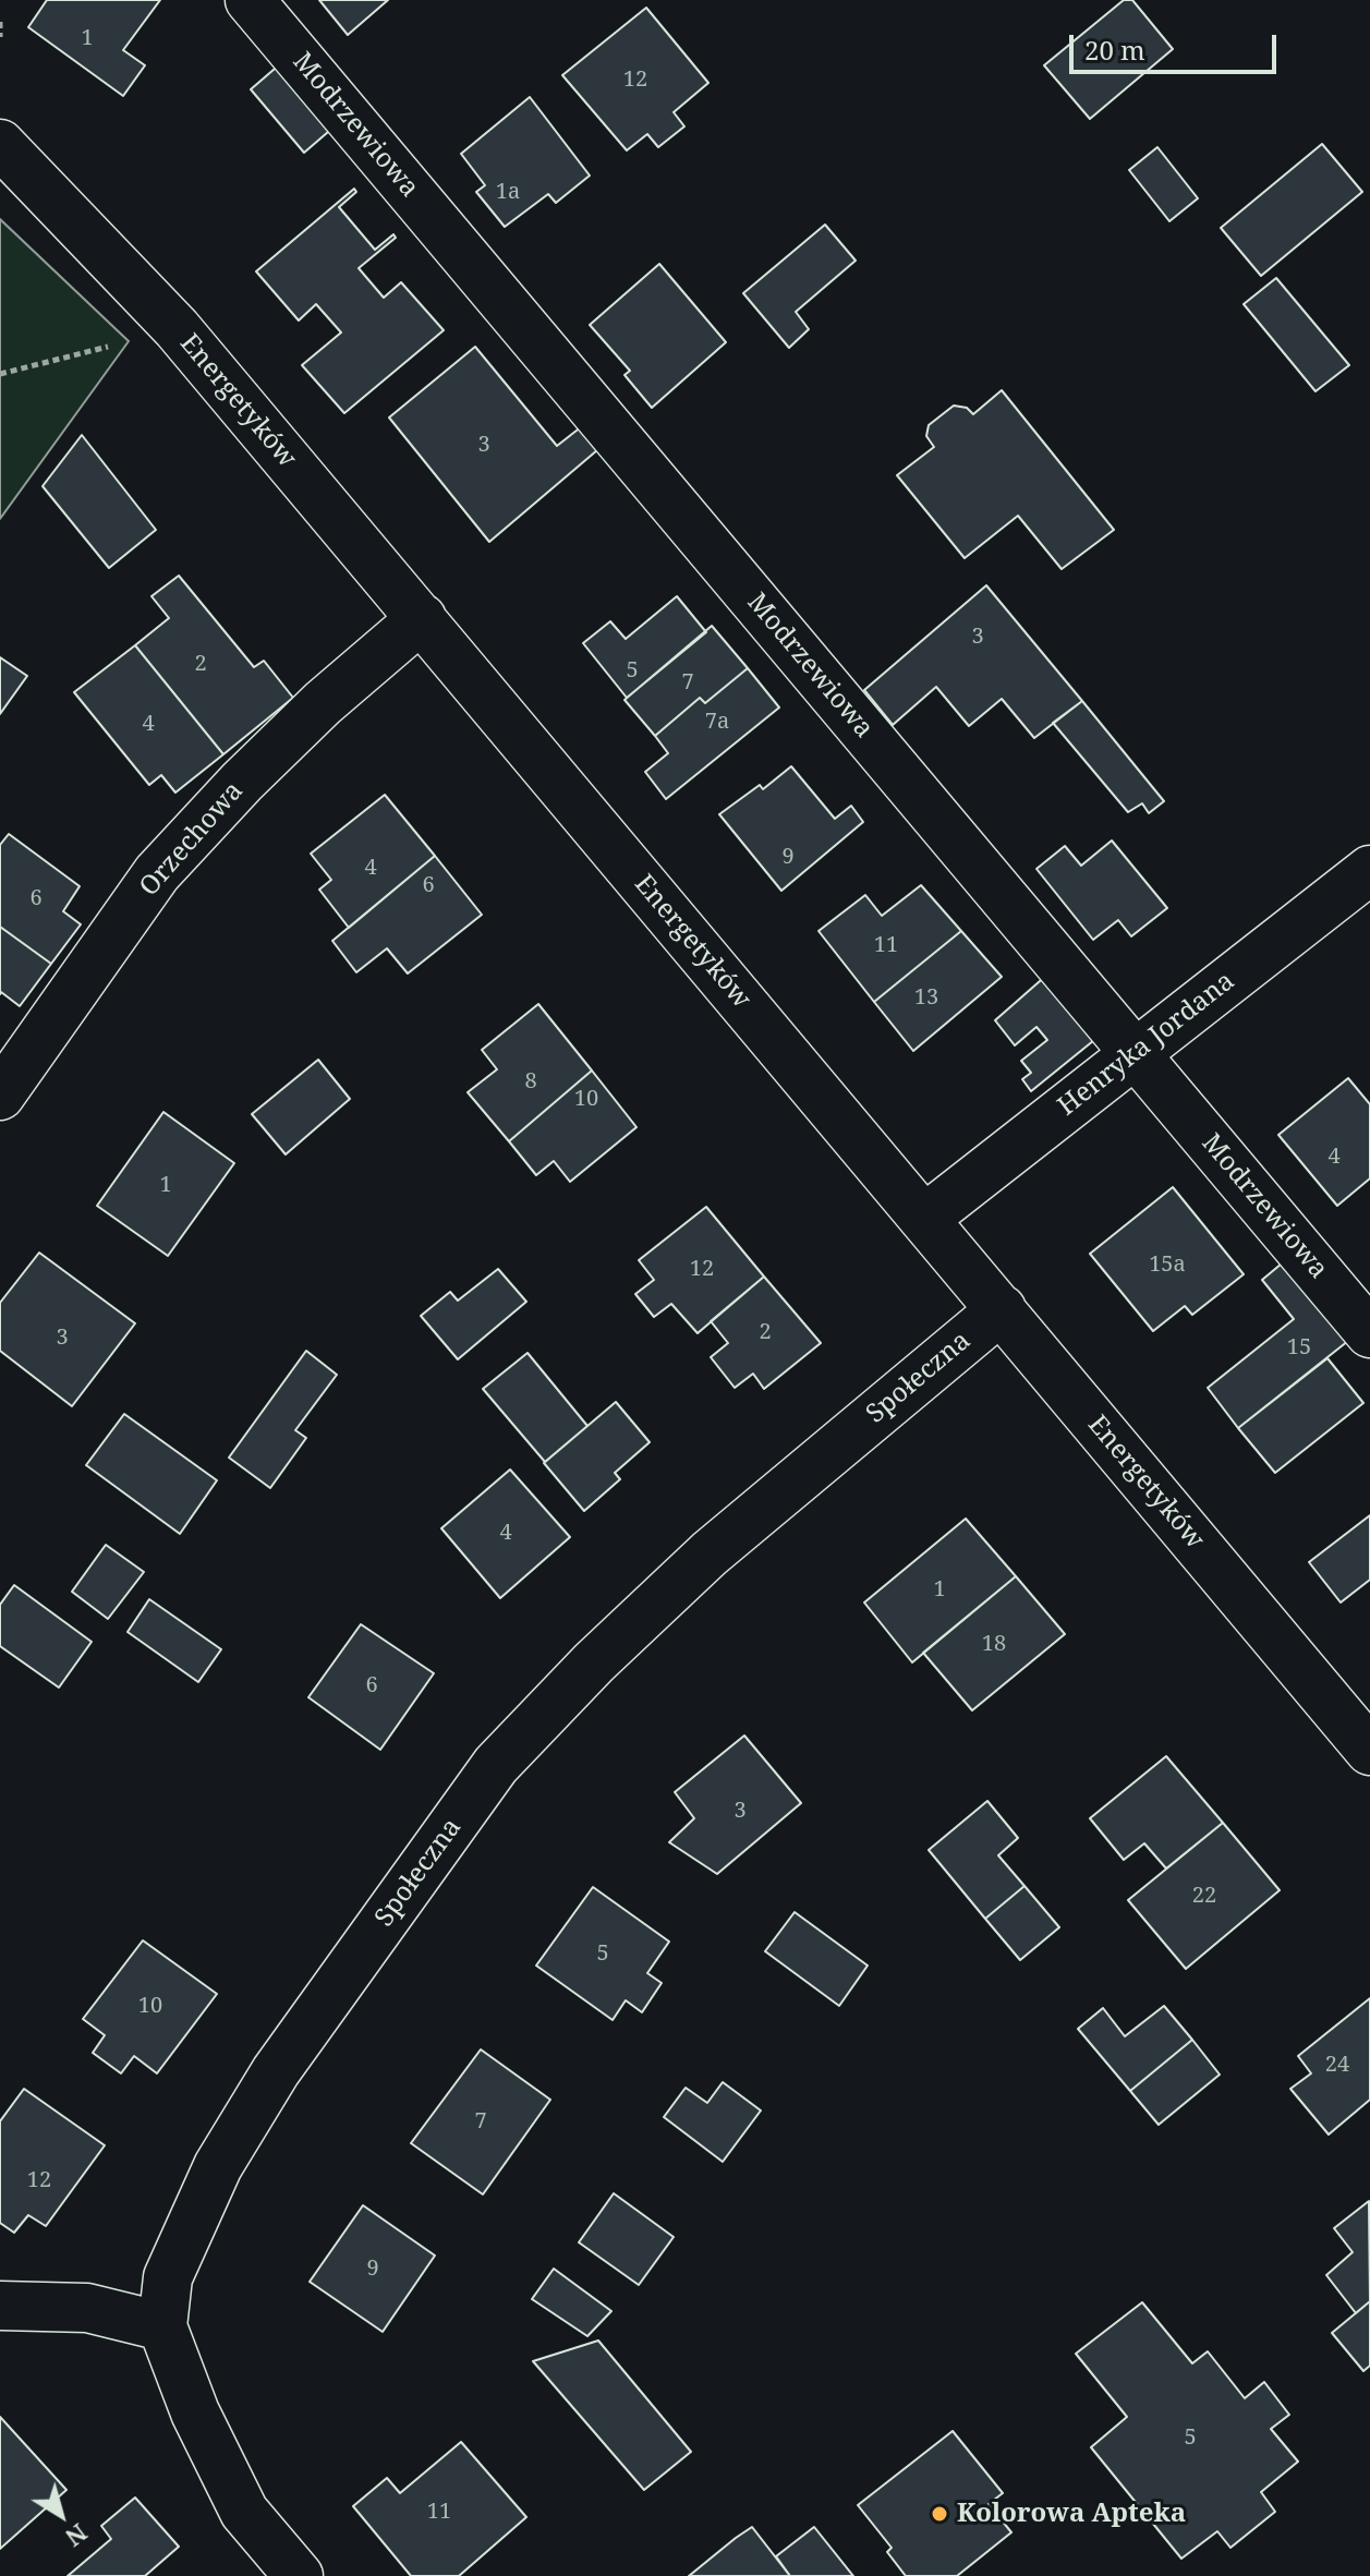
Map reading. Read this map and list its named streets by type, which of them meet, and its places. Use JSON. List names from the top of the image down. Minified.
{"streets":{"street":["Modrzewiowa","Energetyków","Orzechowa","Henryka Jordana","Społeczna"]},"crossings":[["Modrzewiowa","Henryka Jordana"],["Energetyków","Orzechowa"],["Energetyków","Henryka Jordana"],["Energetyków","Społeczna"]],"places":["Kolorowa Apteka"],"house_numbers":["1","12","1a","3","3","2","5","7","7a","4","9","4","6","6","11","13","8","10","4","1","15a","12","2","3","15","4","1","18","6","3","22","5","10","24","7","12","9","5","11"],"scale_bar":"20 m","north":"bottom right"}
